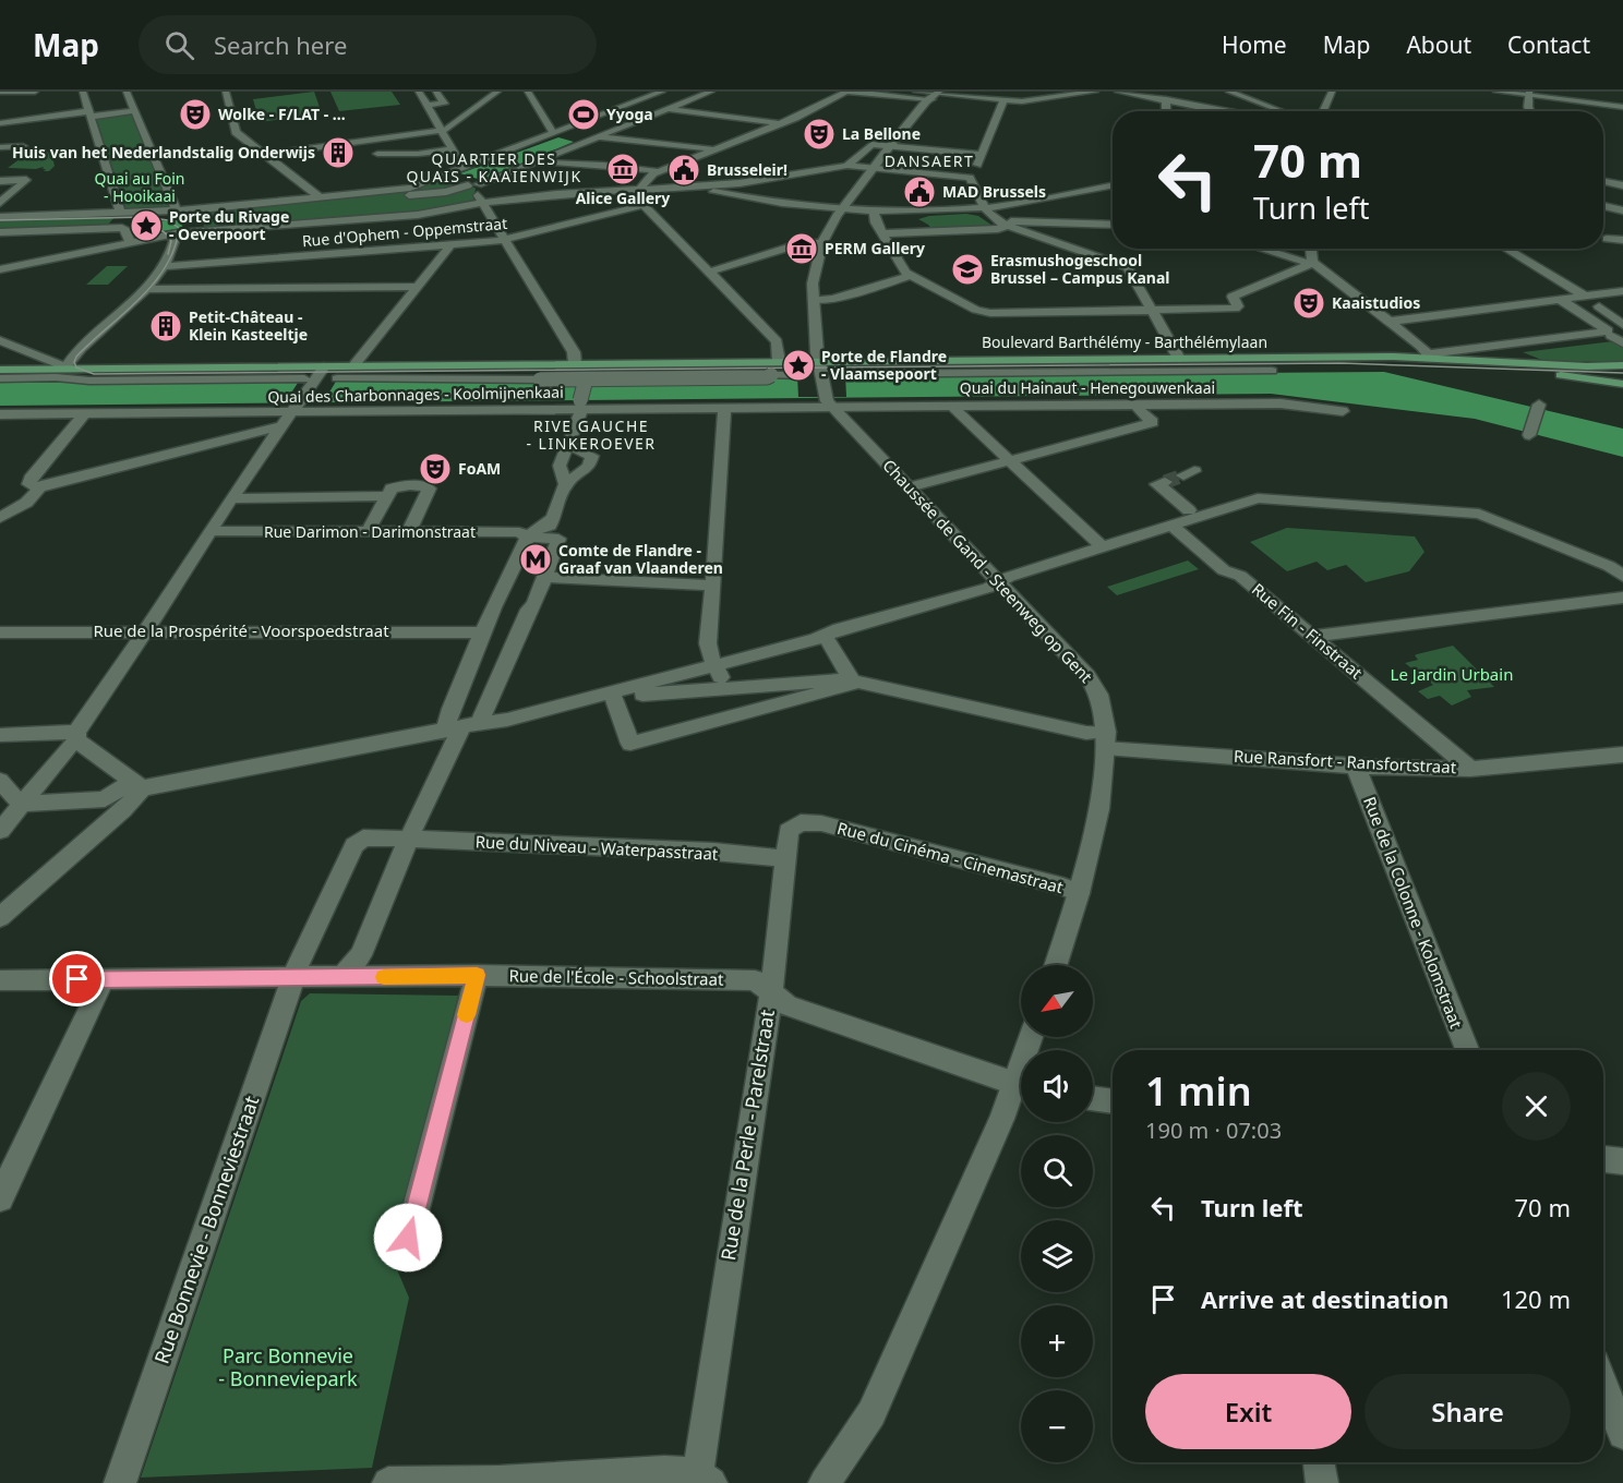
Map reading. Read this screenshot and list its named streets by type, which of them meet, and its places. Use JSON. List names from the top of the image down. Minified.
{"streets":{"main road":["Boulevard Barthélémy - Barthélémylaan"],"street":["Rue d'Ophem - Oppemstraat","Quai du Hainaut - Henegouwenkaai","Quai des Charbonnages - Koolmijnenkaai","Rue Darimon - Darimonstraat","Chaussée de Gand - Steenweg op Gent","Rue de la Prospérité - Voorspoedstraat","Rue Fin - Finstraat","Rue Ransfort - Ransfortstraat","Rue du Niveau - Waterpasstraat","Rue du Cinéma - Cinemastraat","Rue de la Colonne - Kolomstraat","Rue de l'École - Schoolstraat","Rue de la Perle - Parelstraat","Rue Bonnevie - Bonneviestraat"]},"crossings":[["Quai du Hainaut - Henegouwenkaai","Quai des Charbonnages - Koolmijnenkaai"],["Quai du Hainaut - Henegouwenkaai","Chaussée de Gand - Steenweg op Gent"],["Quai des Charbonnages - Koolmijnenkaai","Chaussée de Gand - Steenweg op Gent"],["Chaussée de Gand - Steenweg op Gent","Rue Ransfort - Ransfortstraat"],["Chaussée de Gand - Steenweg op Gent","Rue du Cinéma - Cinemastraat"],["Rue Fin - Finstraat","Rue Ransfort - Ransfortstraat"],["Rue Ransfort - Ransfortstraat","Rue de la Colonne - Kolomstraat"],["Rue du Niveau - Waterpasstraat","Rue de l'École - Schoolstraat"],["Rue du Niveau - Waterpasstraat","Rue de la Perle - Parelstraat"],["Rue du Niveau - Waterpasstraat","Rue Bonnevie - Bonneviestraat"],["Rue du Cinéma - Cinemastraat","Rue de la Perle - Parelstraat"],["Rue de l'École - Schoolstraat","Rue de la Perle - Parelstraat"],["Rue de l'École - Schoolstraat","Rue Bonnevie - Bonneviestraat"]],"districts":["QUARTIER DES QUAIS - KAAIENWIJK","DANSAERT","RIVE GAUCHE - LINKEROEVER"],"parks":["Quai au Foin - Hooikaai","Le Jardin Urbain","Parc Bonnevie - Bonneviepark"],"places":{"theatre":["Wolke - F/LAT - ...","La Bellone","Kaaistudios","FoAM"],"sports":["Yyoga"],"building":["Huis van het Nederlandstalig Onderwijs","Petit-Château - Klein Kasteeltje"],"museum":["Alice Gallery","PERM Gallery"],"public building":["Brusseleir!","MAD Brussels"],"place":["Porte du Rivage - Oeverpoort","Porte de Flandre - Vlaamsepoort"],"school or university":["Erasmushogeschool Brussel – Campus Kanal"],"metro station":["Comte de Flandre - Graaf van Vlaanderen"]},"north":"bottom left","page":{"header":"Map","search":"Search here","nav":["Home","Map","About","Contact"],"turn":["70 m","Turn left"],"map_buttons":["+","−"],"heading":["1 min","190 m · 07:03"],"list":[{"name":"Turn left","value":"70 m"},{"name":"Arrive at destination","value":"120 m"}],"buttons":["Exit","Share"]}}
